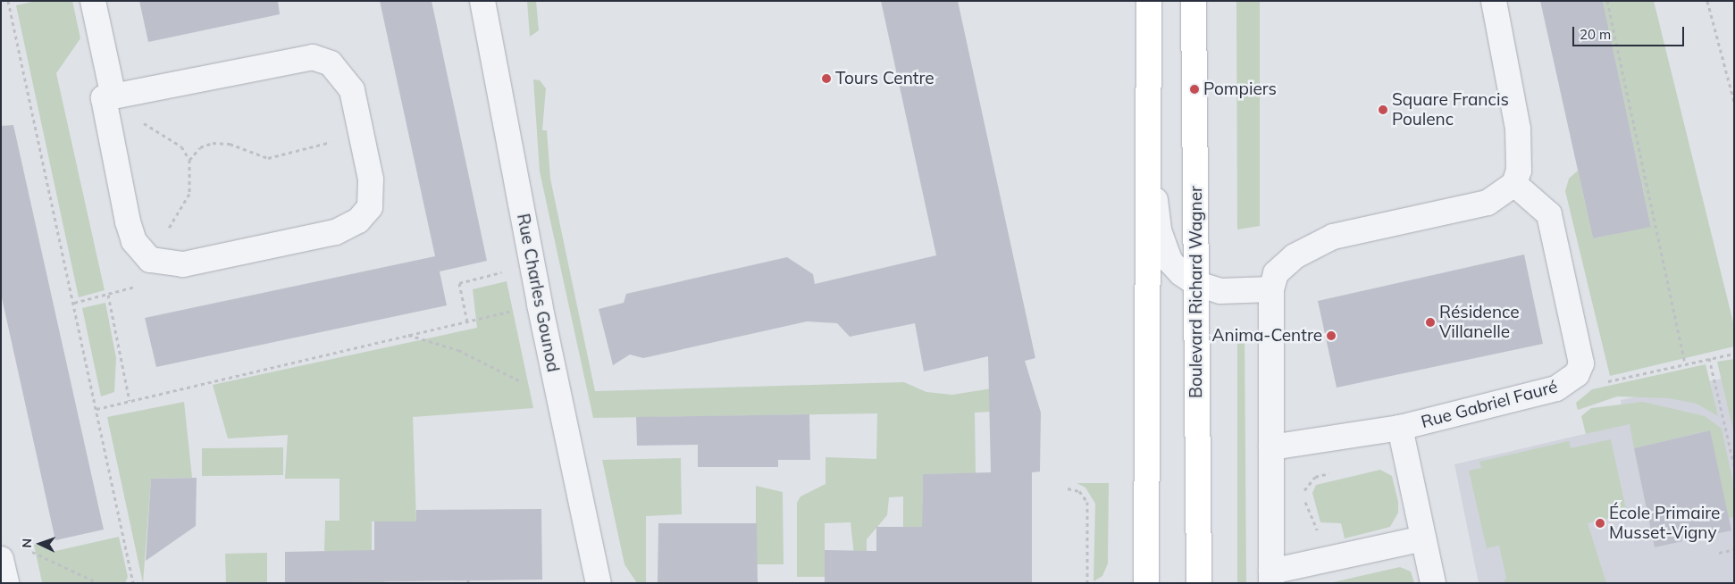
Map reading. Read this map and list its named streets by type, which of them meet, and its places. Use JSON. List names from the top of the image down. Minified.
{"streets":{"main road":["Boulevard Richard Wagner"],"street":["Rue Charles Gounod","Rue Gabriel Fauré"]},"places":["Tours Centre","Pompiers","Square Francis Poulenc","Résidence Villanelle","Anima-Centre","École Primaire Musset-Vigny"],"scale_bar":"20 m","north":"left"}
